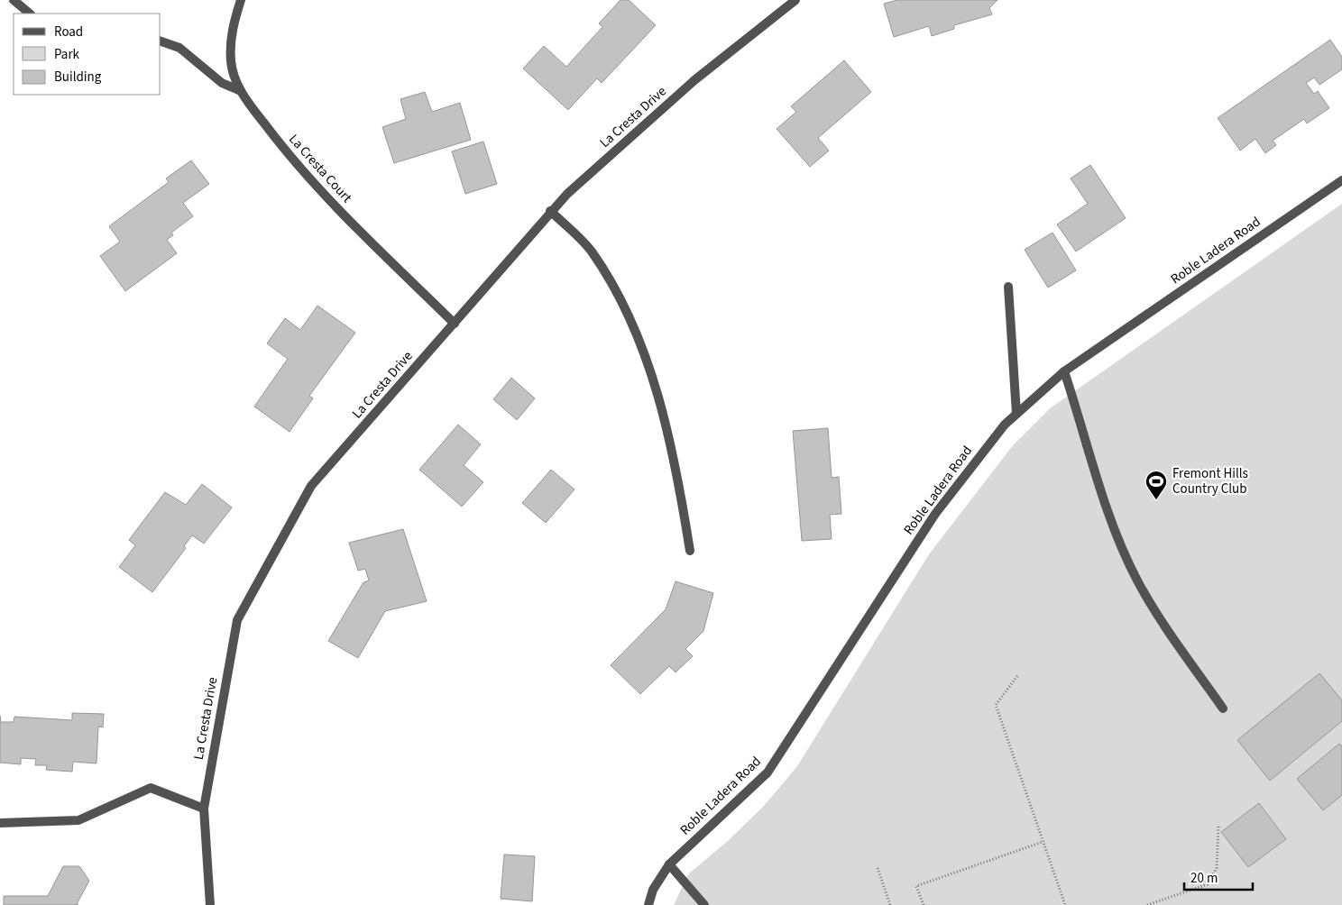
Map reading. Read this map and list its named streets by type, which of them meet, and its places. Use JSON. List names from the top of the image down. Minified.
{"streets":{"street":["La Cresta Drive","La Cresta Court","Roble Ladera Road"]},"crossings":[["La Cresta Drive","La Cresta Court"]],"places":{"sports":["Fremont Hills Country Club"]},"legend":["Road","Park","Building"],"scale_bar":"20 m"}
